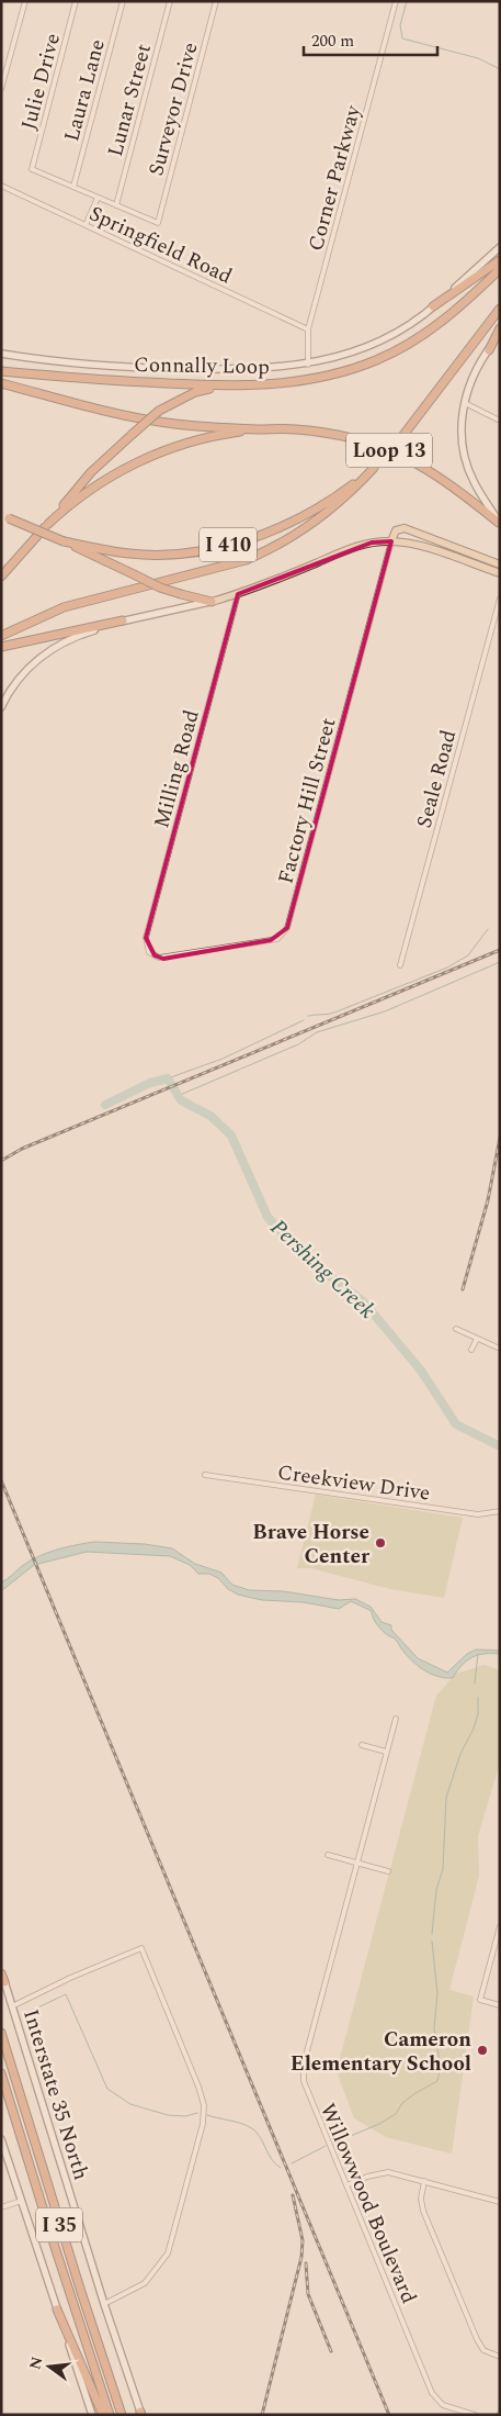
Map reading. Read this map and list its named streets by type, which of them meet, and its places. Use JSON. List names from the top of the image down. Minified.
{"streets":{"highway":["Connally Loop","Loop 13","I 410","I 35"],"main road":["Interstate 35 North"],"street":["Julie Drive","Laura Lane","Lunar Street","Surveyor Drive","Corner Parkway","Springfield Road","Milling Road","Seale Road","Factory Hill Street","Creekview Drive","Willowwood Boulevard"]},"crossings":[["Julie Drive","Laura Lane"],["Lunar Street","Surveyor Drive"],["Corner Parkway","Springfield Road"],["Milling Road","Factory Hill Street"]],"water":["Pershing Creek"],"places":["Brave Horse Center","Cameron Elementary School"],"scale_bar":"200 m","north":"left"}
